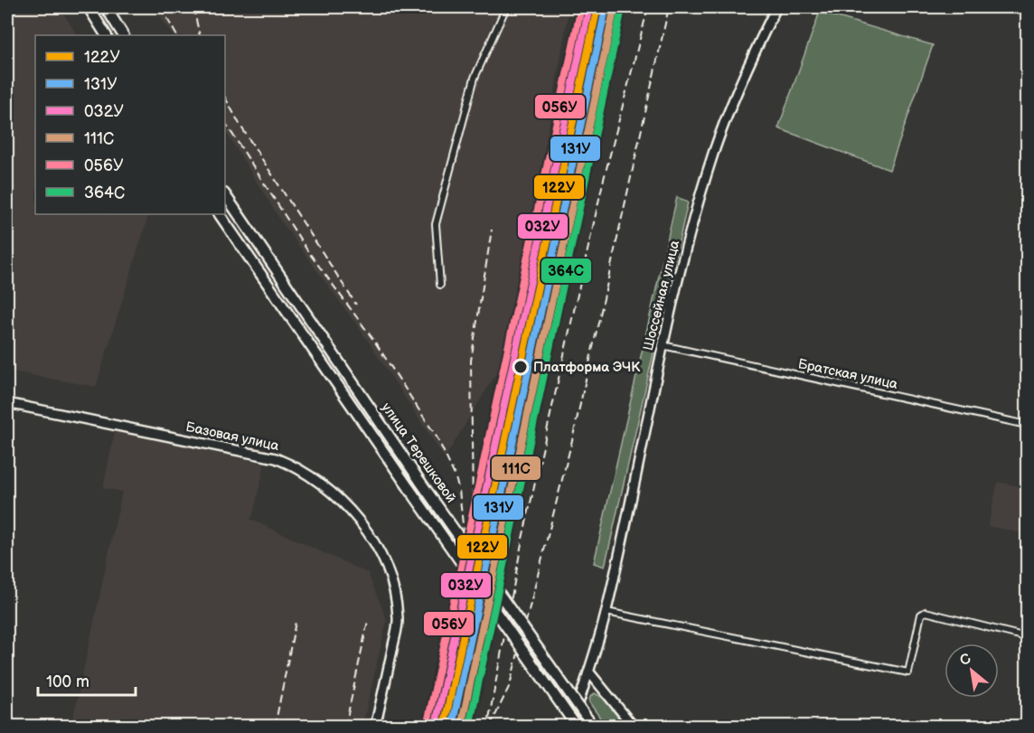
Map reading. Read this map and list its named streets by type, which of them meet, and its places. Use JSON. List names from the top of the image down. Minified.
{"streets":{"main road":["Шоссейная улица","Базовая улица","улица Терешковой"],"street":["Братская улица"]},"crossings":[["Шоссейная улица","Братская улица"]],"places":["Платформа ЭЧК"],"lines":["transit line 122У","transit line 032У","transit line 056У","transit line 131У","transit line 111С","transit line 364С"],"legend":["122У","131У","032У","111С","056У","364С"],"scale_bar":"100 m","north":"top left"}
